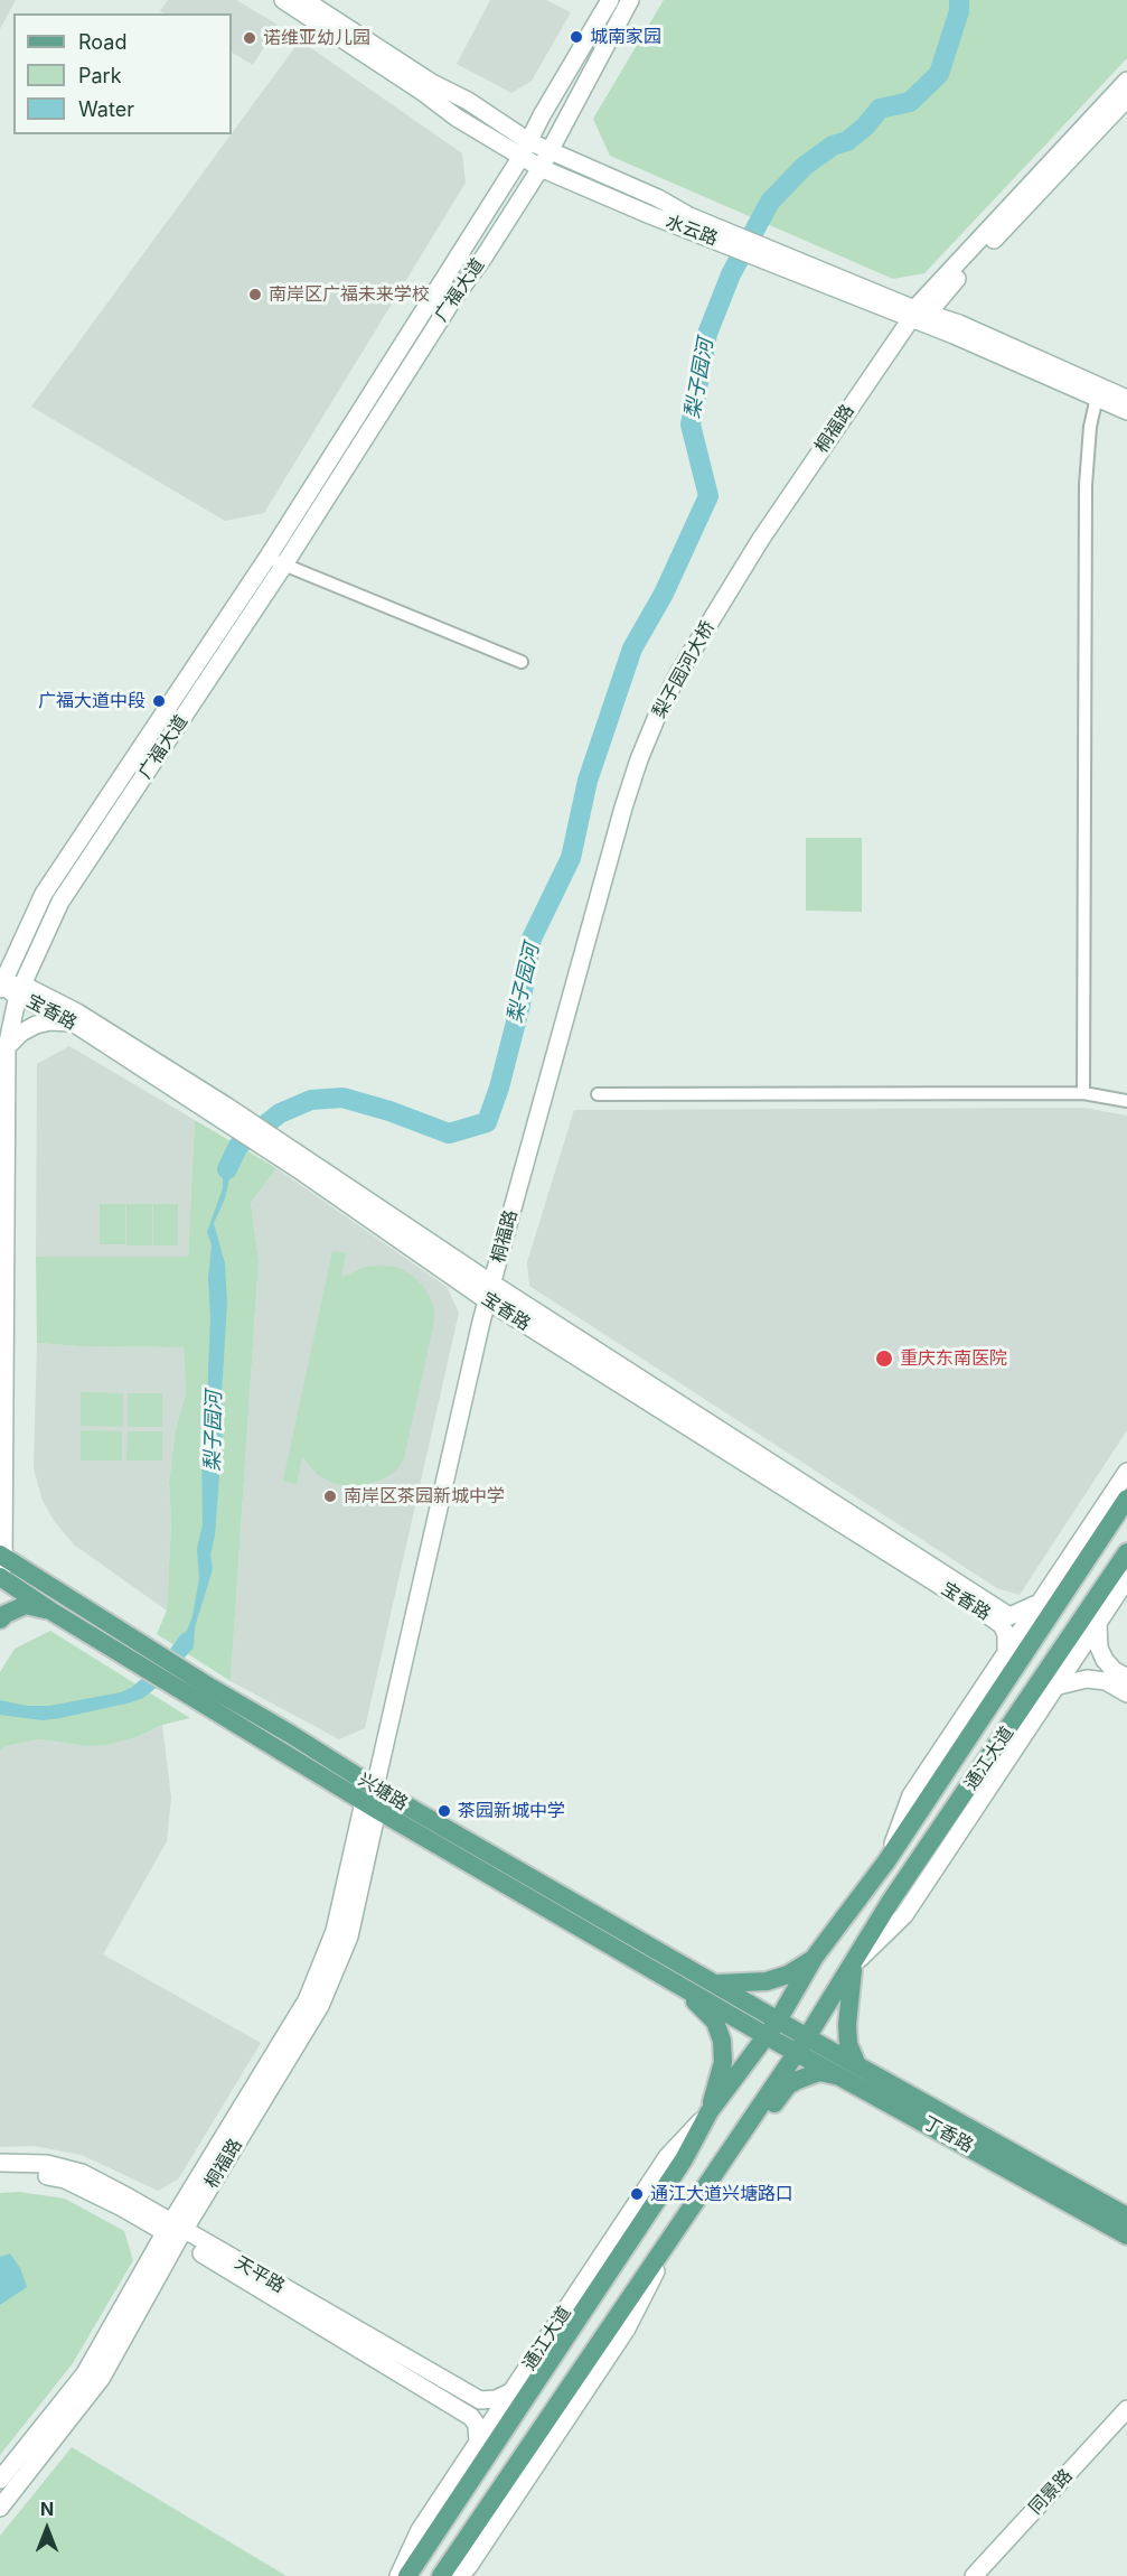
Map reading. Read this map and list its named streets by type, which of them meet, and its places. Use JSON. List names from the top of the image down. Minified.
{"streets":{"main road":["通江大道","兴塘路","丁香路"],"street":["水云路","广福大道","桐福路","梨子园河大桥","宝香路","天平路","同景路"]},"crossings":[["水云路","广福大道"],["水云路","桐福路"],["广福大道","宝香路"],["广福大道","兴塘路"],["桐福路","梨子园河大桥"],["桐福路","宝香路"],["桐福路","兴塘路"],["桐福路","天平路"],["通江大道","兴塘路"],["通江大道","丁香路"],["通江大道","天平路"],["兴塘路","丁香路"]],"water":["梨子园河"],"places":["城南家园","诺维亚幼儿园","南岸区广福未来学校","广福大道中段","重庆东南医院","南岸区茶园新城中学","茶园新城中学","通江大道兴塘路口"],"legend":["Road","Park","Water"],"north":"top"}
